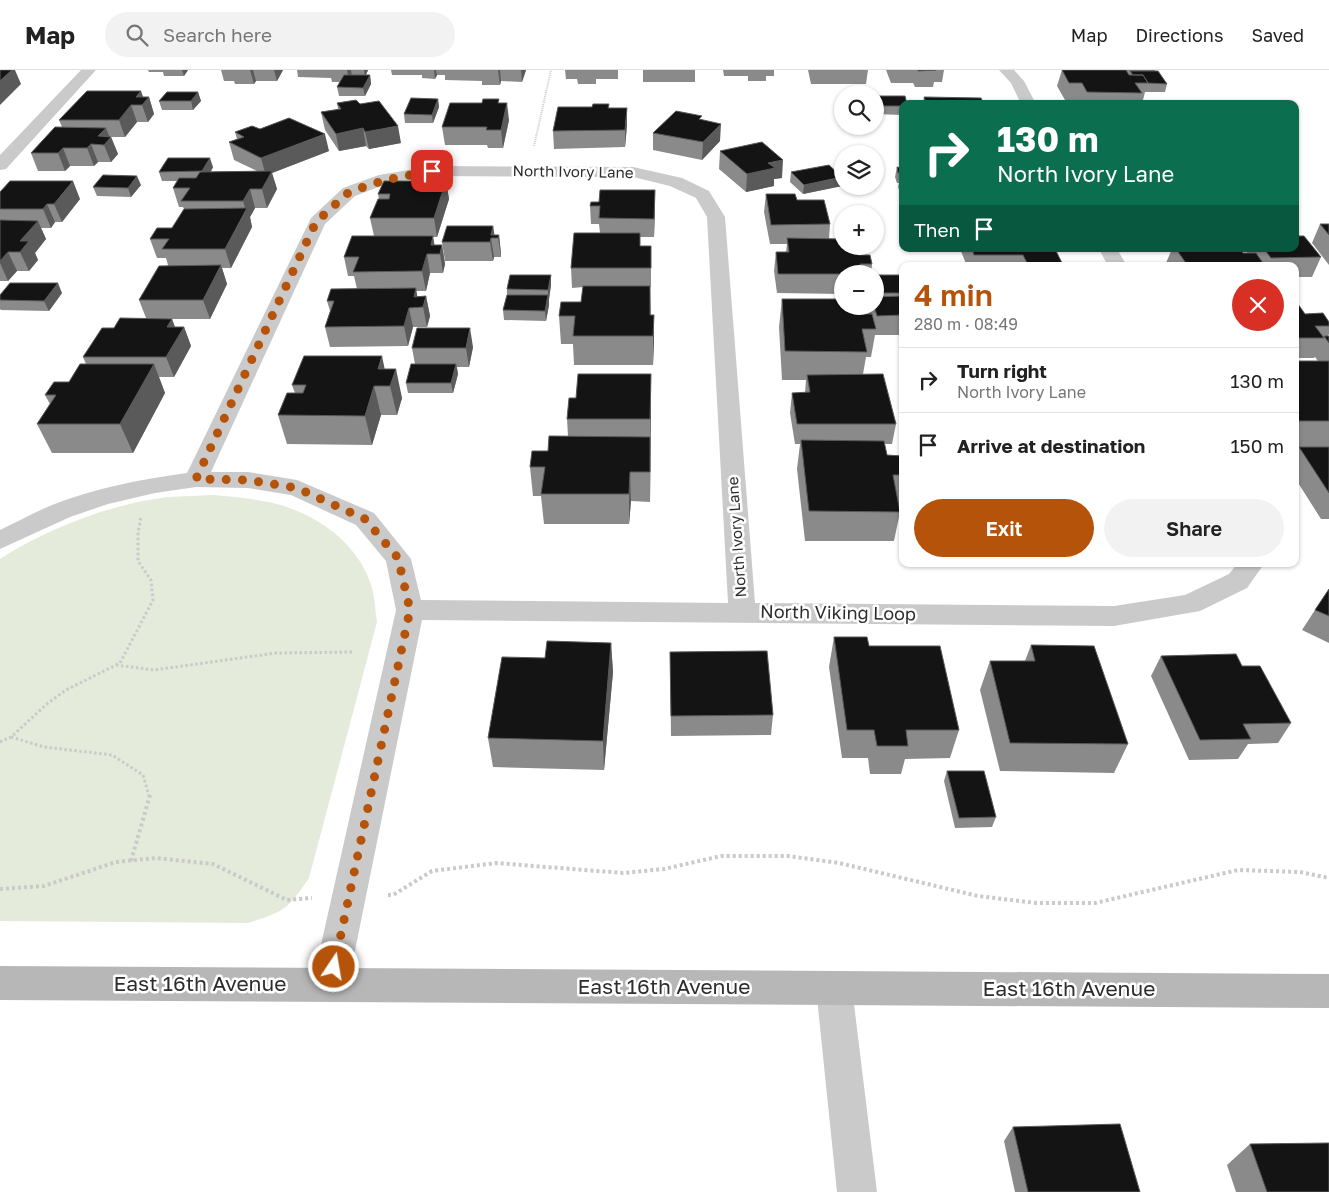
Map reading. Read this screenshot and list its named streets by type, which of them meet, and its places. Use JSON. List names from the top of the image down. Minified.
{"streets":{"street":["North Ivory Lane","North Viking Loop","East 16th Avenue"]},"crossings":[["North Ivory Lane","North Viking Loop"]],"page":{"header":"Map","search":"Search here","nav":["Map","Directions","Saved"],"map_buttons":["+","−"],"turn":["130 m","North Ivory Lane"],"then":"Then","heading":["4 min","280 m · 08:49"],"list":[{"name":"Turn right","note":"North Ivory Lane","value":"130 m"},{"name":"Arrive at destination","value":"150 m"}],"buttons":["Exit","Share"]}}
